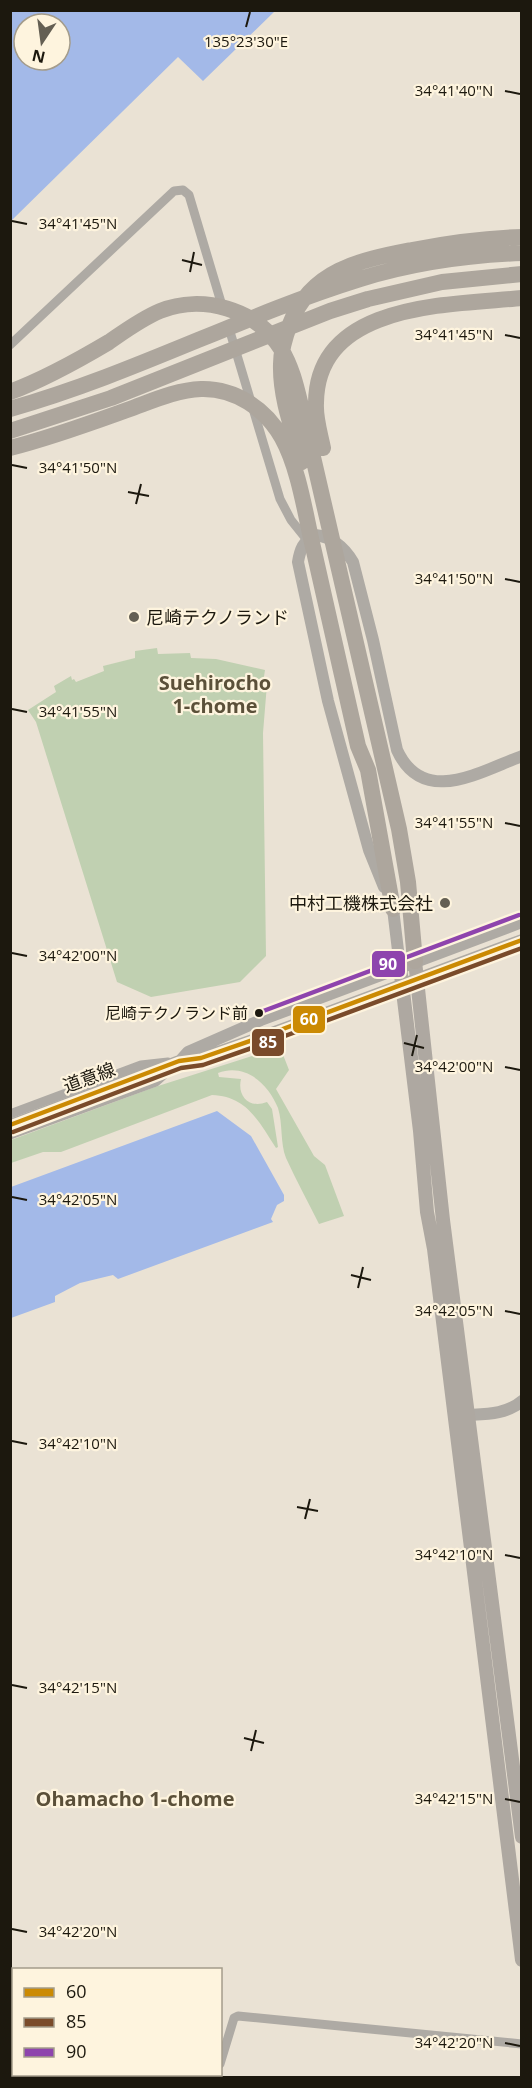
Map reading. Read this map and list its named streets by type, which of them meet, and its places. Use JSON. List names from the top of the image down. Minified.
{"streets":{"street":["道意線"]},"districts":["Suehirocho 1-chome","Ohamacho 1-chome"],"places":["尼崎テクノランド","中村工機株式会社","尼崎テクノランド前"],"lines":["transit line 90","transit line 60","transit line 85"],"legend":["60","85","90"],"north":"bottom","coordinates":["135°23'30\"E","34°41'40\"N","34°41'45\"N","34°41'50\"N","34°41'55\"N","34°42'00\"N","34°42'05\"N","34°42'10\"N","34°42'15\"N","34°42'20\"N"]}
